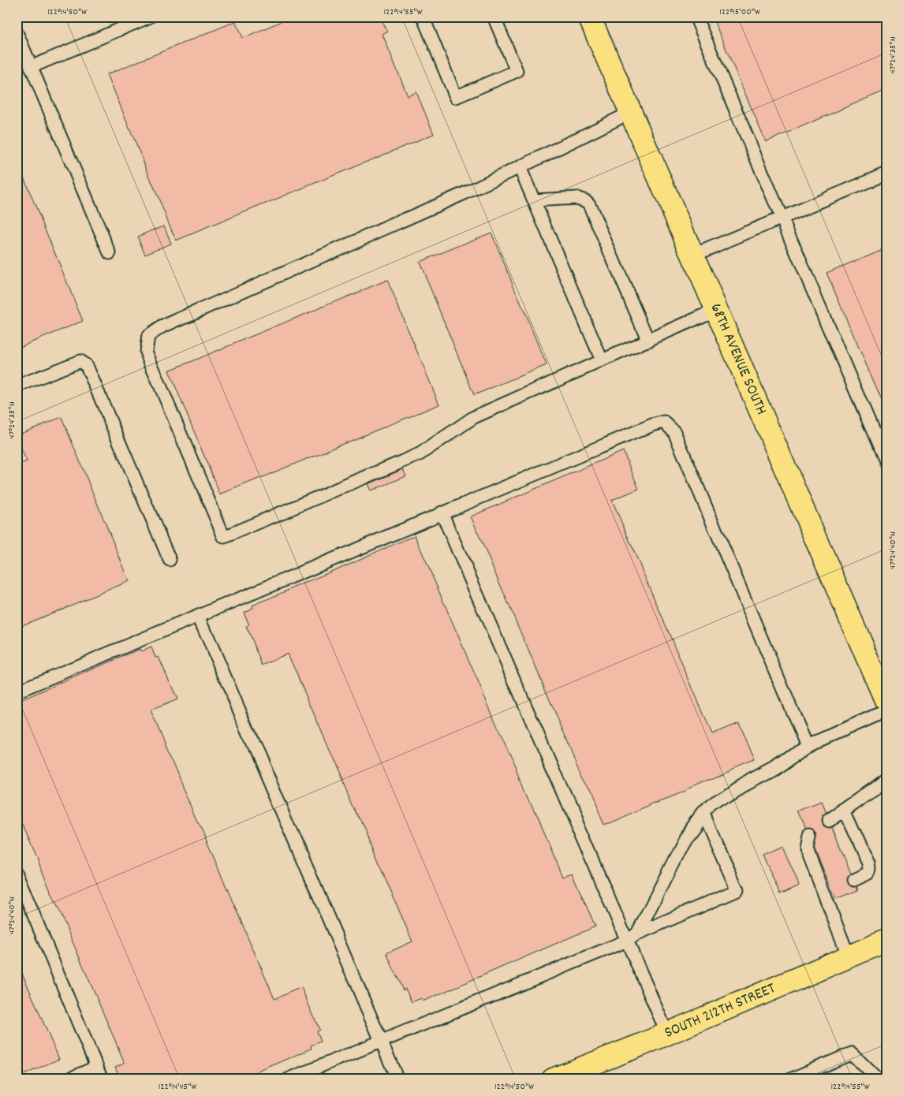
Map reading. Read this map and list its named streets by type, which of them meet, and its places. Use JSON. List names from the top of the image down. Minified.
{"streets":{"main road":["68TH AVENUE SOUTH","SOUTH 212TH STREET"]},"coordinates":["122°14'50\"W","122°14'55\"W","122°15'00\"W","47°24'35\"N","47°24'40\"N","122°14'45\"W"]}
